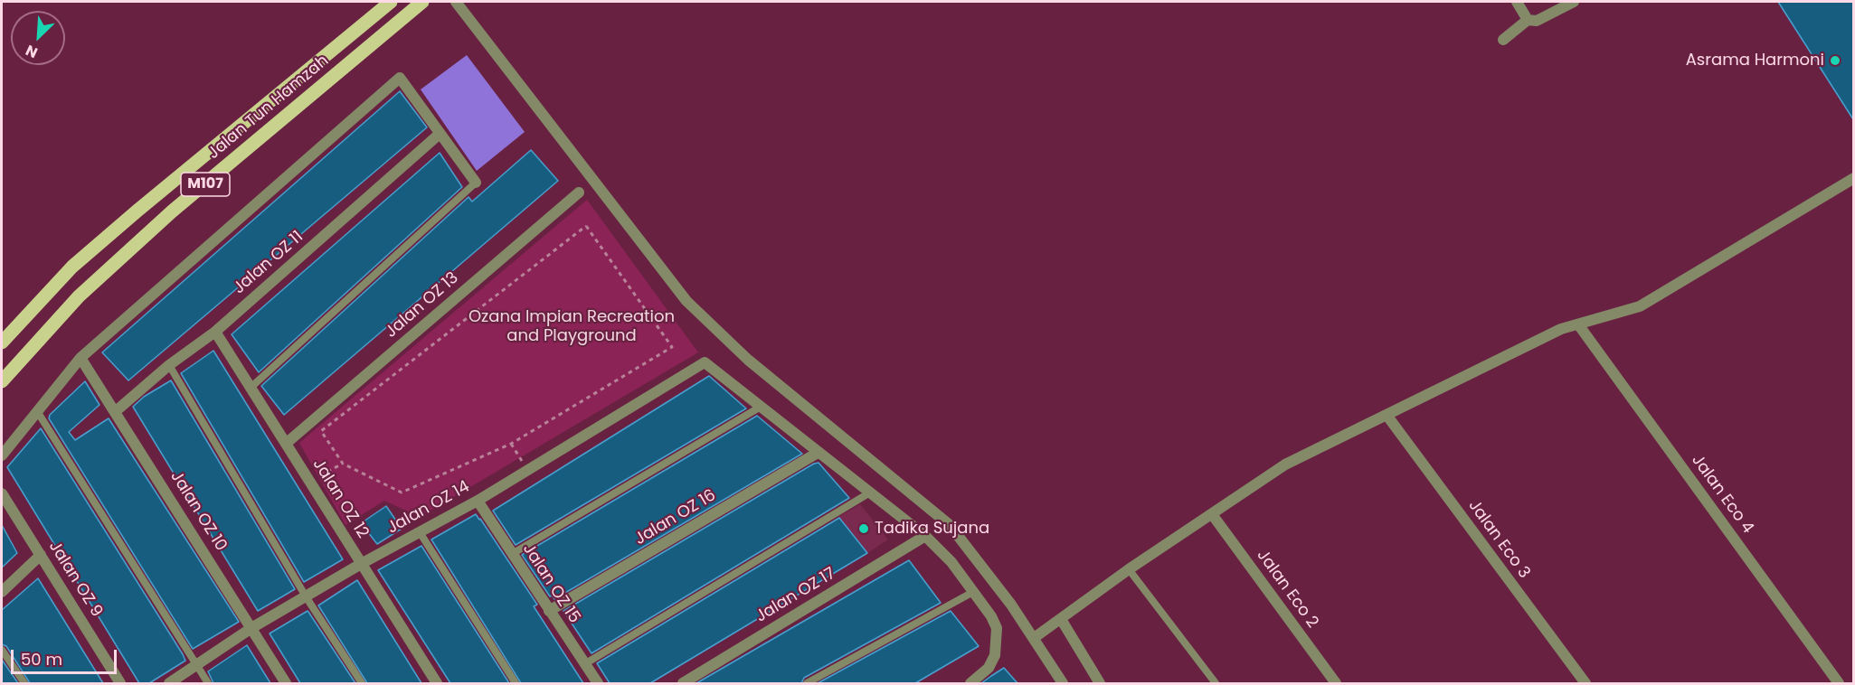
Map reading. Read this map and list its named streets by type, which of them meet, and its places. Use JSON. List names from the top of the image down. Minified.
{"streets":{"main road":["Jalan Tun Hamzah","M107"],"street":["Jalan OZ 11","Jalan OZ 13","Jalan Eco 4","Jalan OZ 12","Jalan OZ 14","Jalan OZ 10","Jalan OZ 16","Jalan Eco 3","Jalan OZ 9","Jalan OZ 15","Jalan Eco 2","Jalan OZ 17"]},"crossings":[["Jalan OZ 11","Jalan OZ 12"],["Jalan OZ 11","Jalan OZ 10"],["Jalan OZ 13","Jalan OZ 12"],["Jalan OZ 12","Jalan OZ 14"],["Jalan OZ 14","Jalan OZ 10"],["Jalan OZ 14","Jalan OZ 15"],["Jalan OZ 16","Jalan OZ 15"]],"parks":["Ozana Impian Recreation and Playground"],"places":["Asrama Harmoni","Tadika Sujana"],"scale_bar":"50 m","north":"bottom left"}
